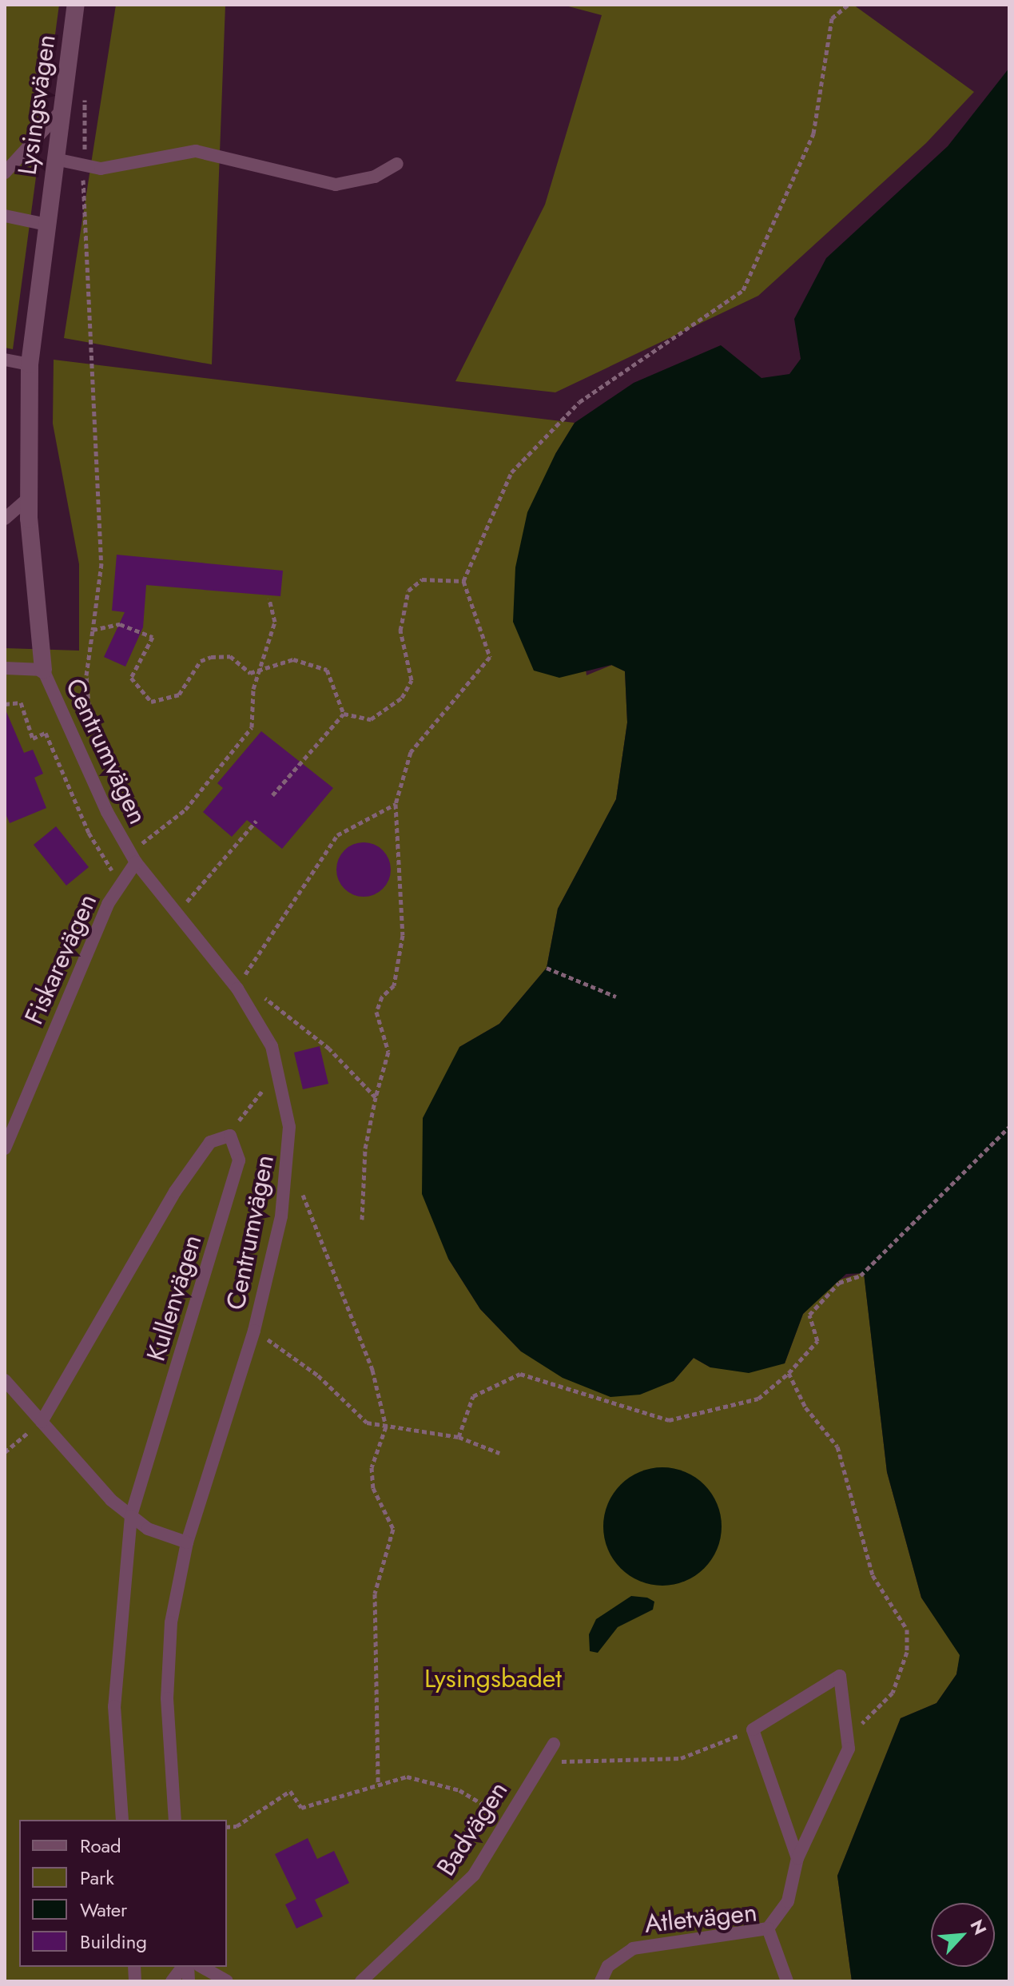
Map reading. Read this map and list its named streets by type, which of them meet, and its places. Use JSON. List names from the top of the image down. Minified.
{"streets":{"street":["Lysingsvägen"],"lane":["Centrumvägen","Fiskarevägen","Kullenvägen","Badvägen","Atletvägen"]},"crossings":[["Lysingsvägen","Centrumvägen"],["Centrumvägen","Fiskarevägen"]],"parks":["Lysingsbadet"],"legend":["Road","Park","Water","Building"],"north":"top right"}
